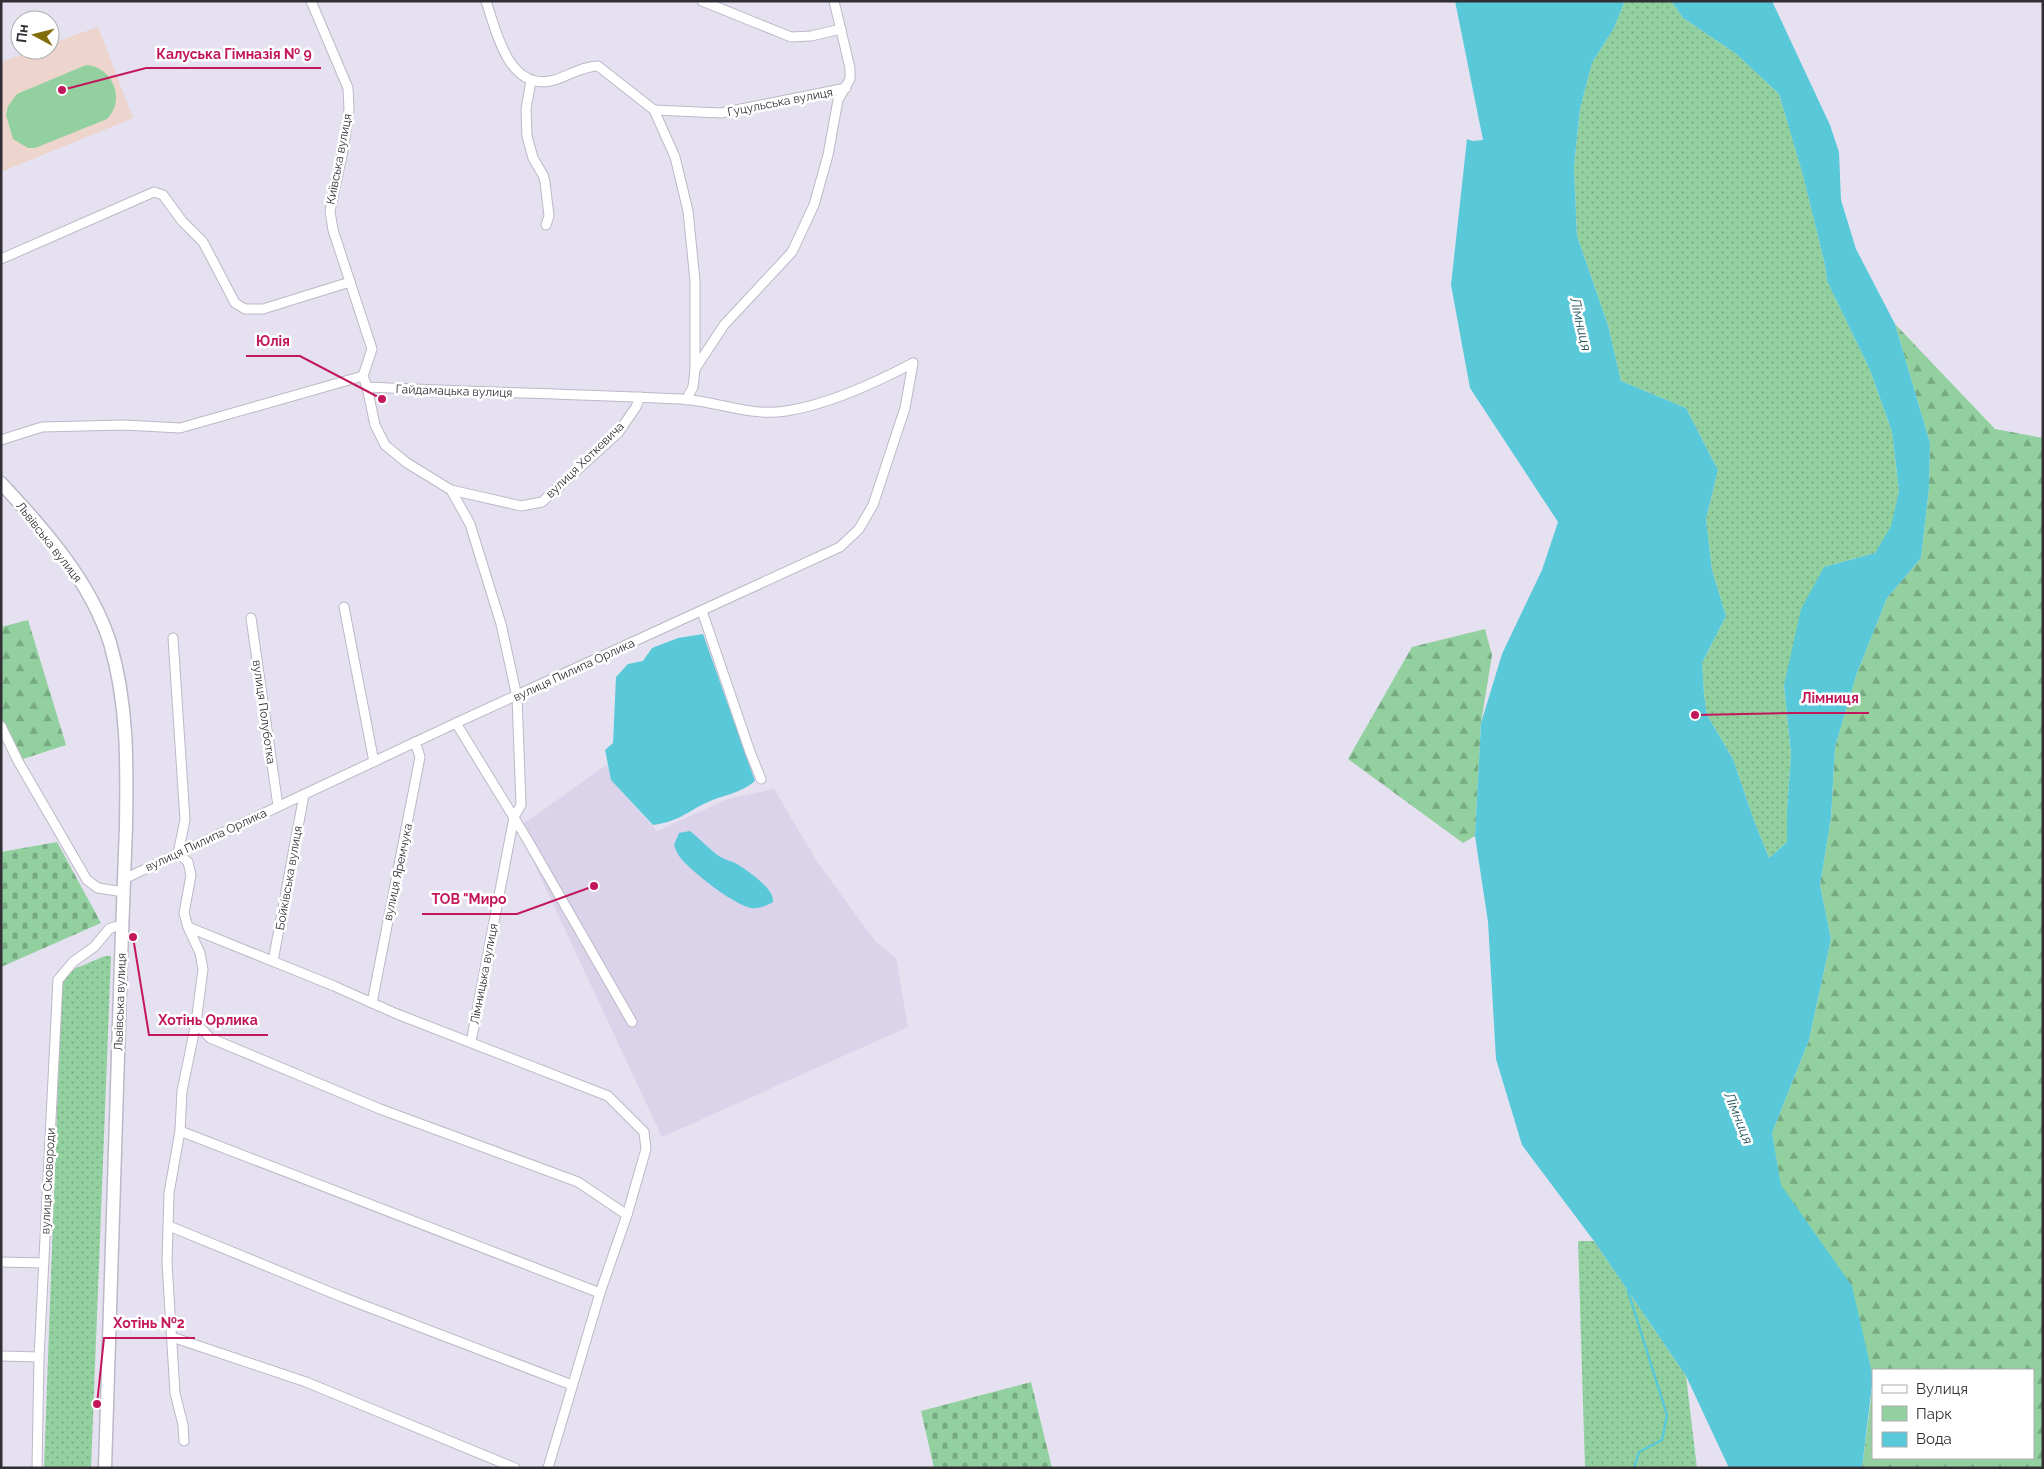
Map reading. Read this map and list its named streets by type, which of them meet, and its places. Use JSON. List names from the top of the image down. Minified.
{"streets":{"main road":["Львівська вулиця"],"street":["Гуцульська вулиця","Київська вулиця","Гайдамацька вулиця","вулиця Хоткевича","вулиця Пилипа Орлика","вулиця Полуботка","вулиця Яремчука","Бойківська вулиця","Лімницька вулиця","вулиця Сковороди"]},"crossings":[["Гуцульська вулиця","Гайдамацька вулиця"],["Гайдамацька вулиця","вулиця Хоткевича"],["Гайдамацька вулиця","вулиця Пилипа Орлика"],["вулиця Хоткевича","Лімницька вулиця"],["Львівська вулиця","вулиця Пилипа Орлика"],["Львівська вулиця","вулиця Сковороди"],["вулиця Пилипа Орлика","вулиця Полуботка"],["вулиця Пилипа Орлика","вулиця Яремчука"],["вулиця Пилипа Орлика","Бойківська вулиця"],["вулиця Пилипа Орлика","Лімницька вулиця"]],"water":["Лімниця"],"places":["Калуська Гімназія № 9","Юлія","Лімниця","ТОВ \"Миро","Хотінь Орлика","Хотінь №2"],"legend":["Вулиця","Парк","Вода"],"north":"left"}
